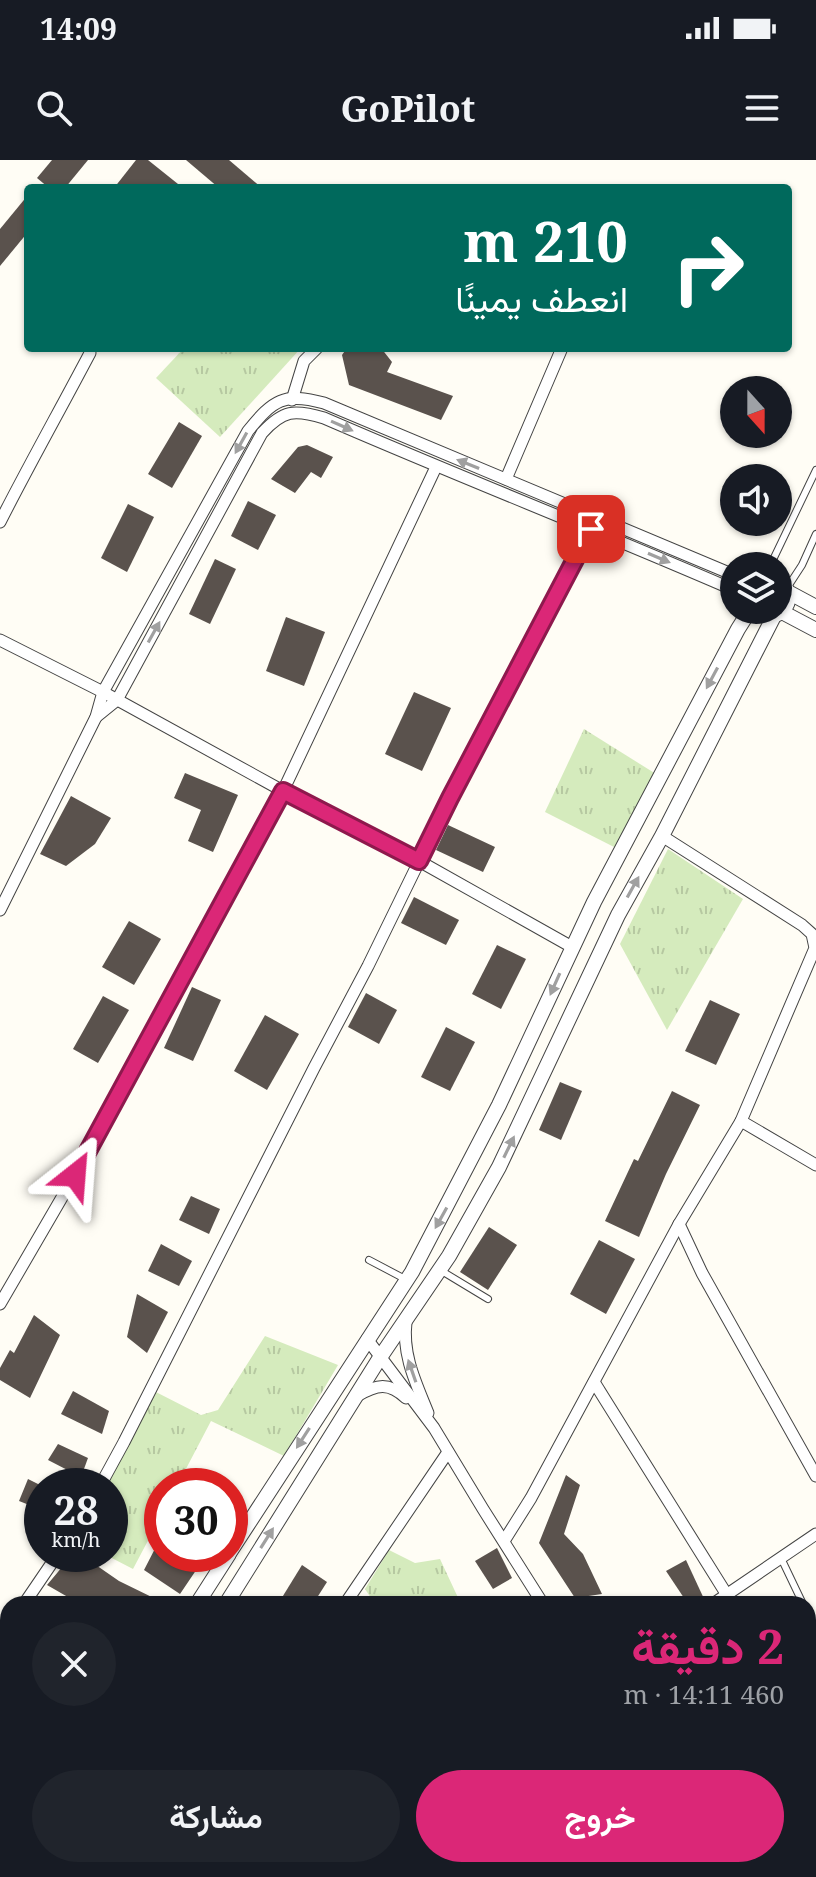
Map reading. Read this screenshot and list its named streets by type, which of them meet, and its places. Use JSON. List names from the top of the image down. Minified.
{"north":"bottom","page":{"status":"14:09","header":"GoPilot","turn":["210 m","انعطف يمينًا"],"speed":"28 km/h","limit":"30","heading":["2 دقيقة","460 m · 14:11"],"buttons":["خروج","مشاركة"]}}
